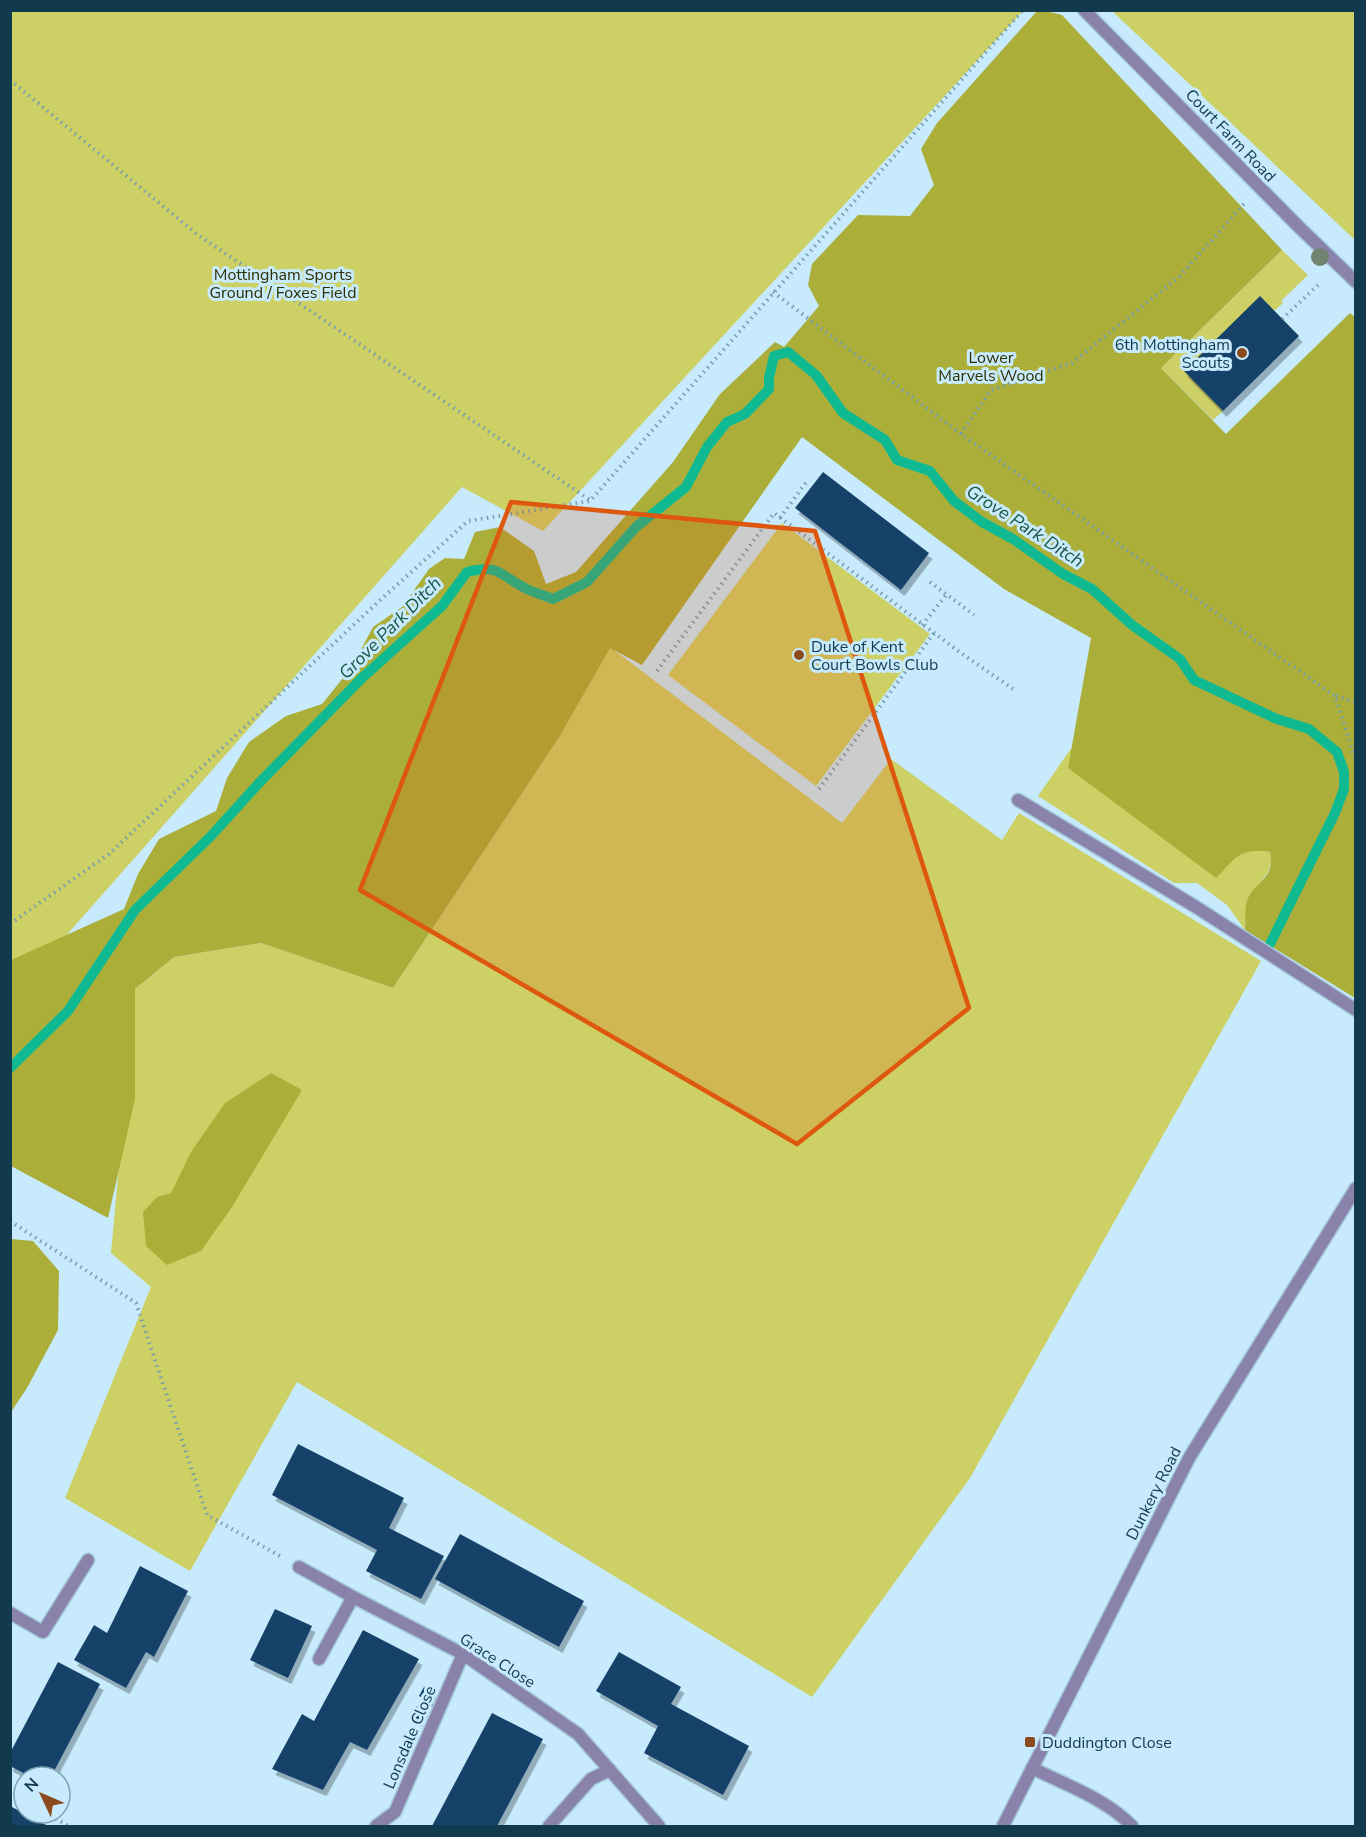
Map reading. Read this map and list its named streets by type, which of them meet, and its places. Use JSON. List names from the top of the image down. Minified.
{"streets":{"street":["Court Farm Road","Dunkery Road","Grace Close","Lonsdale Close"]},"crossings":[["Grace Close","Lonsdale Close"]],"water":["Grove Park Ditch"],"parks":["Mottingham Sports Ground / Foxes Field","Lower Marvels Wood"],"places":{"other":["6th Mottingham Scouts","Duke of Kent Court Bowls Club"],"transit":["Duddington Close"]},"north":"top left"}
